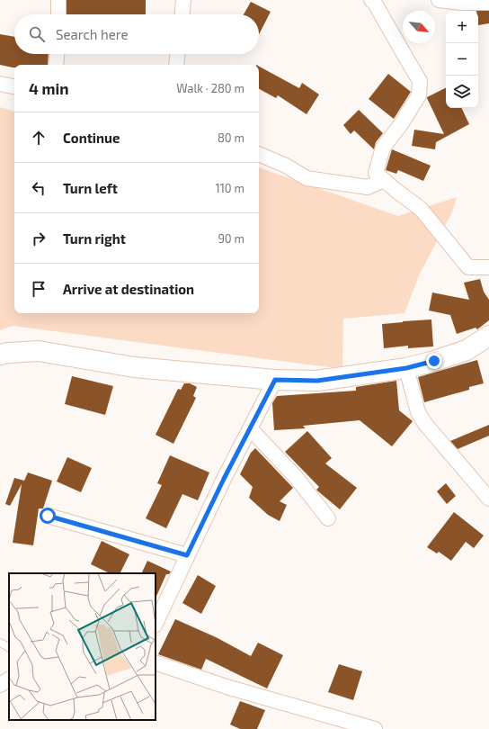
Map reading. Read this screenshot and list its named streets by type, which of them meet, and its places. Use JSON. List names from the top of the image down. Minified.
{"north":"bottom right","page":{"map_buttons":["+","−"],"search":"Search here","heading":["4 min","Walk · 280 m"],"list":[["Continue","80 m"],["Turn left","110 m"],["Turn right","90 m"],"Arrive at destination"]}}
